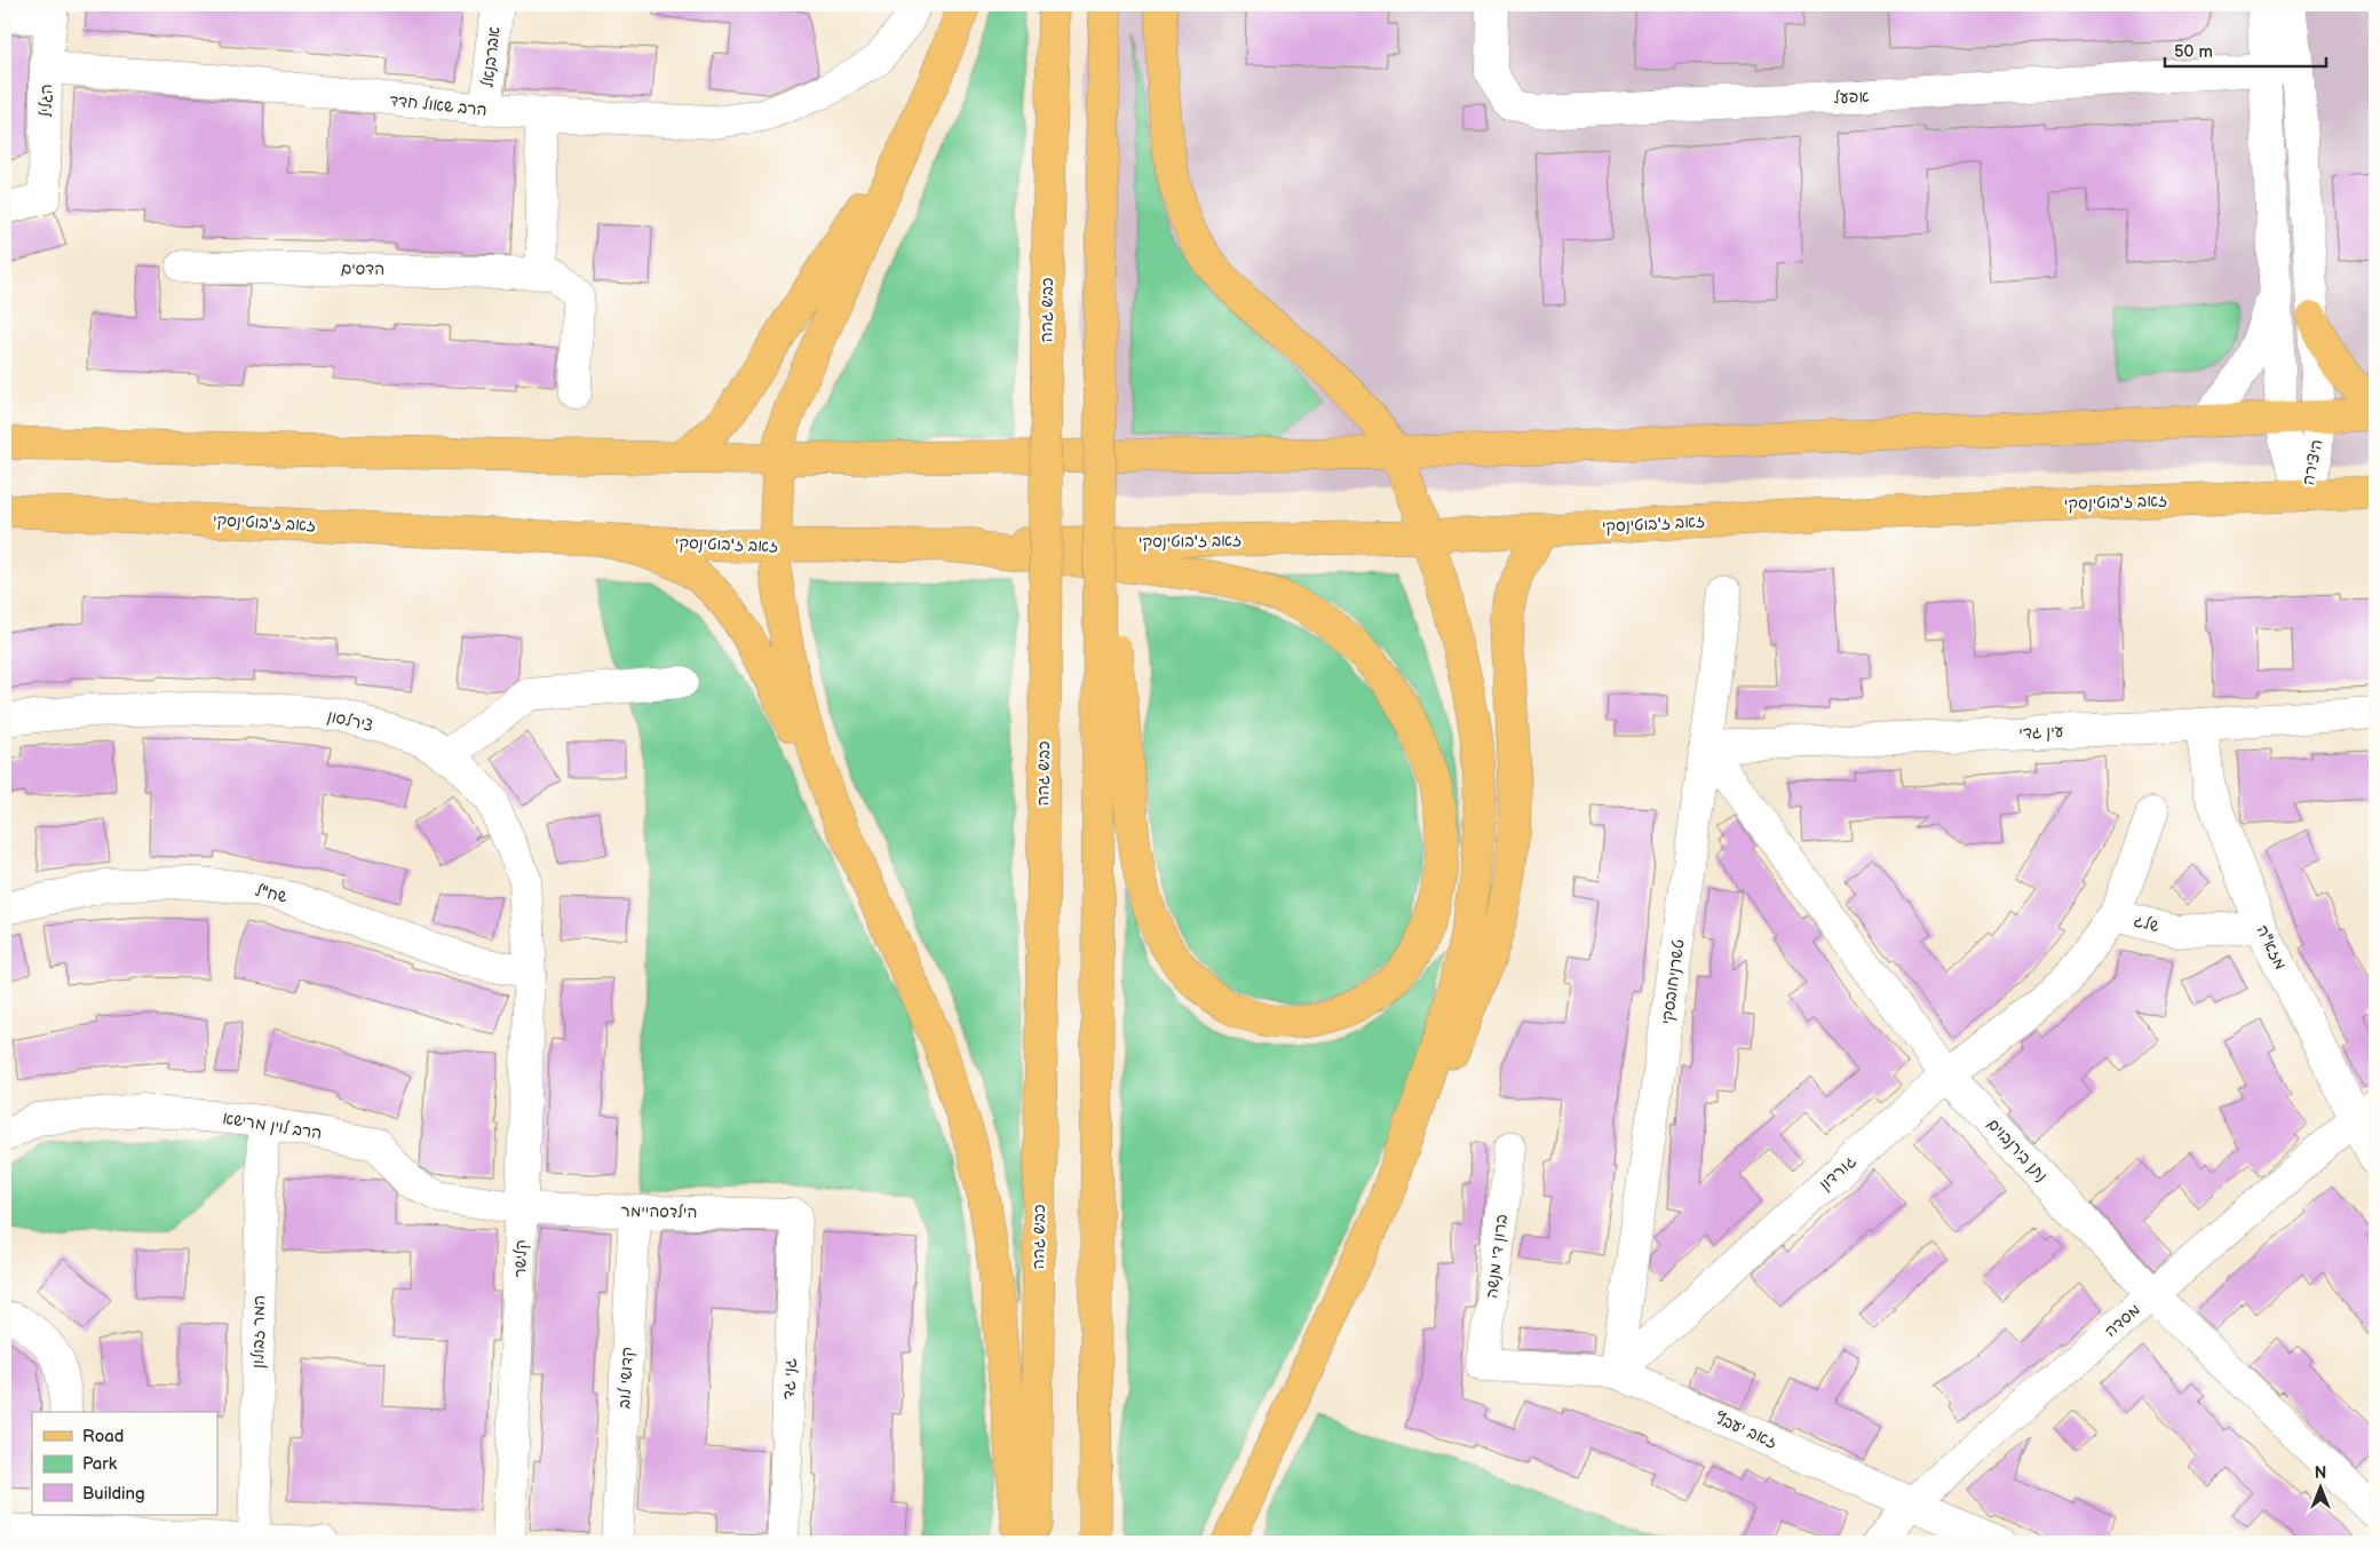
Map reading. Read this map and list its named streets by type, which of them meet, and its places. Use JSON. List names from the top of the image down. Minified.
{"streets":{"main road":["כביש גהה","זאב ז'בוטינסקי"],"street":["אברבנאל","אפעל","הגליל","הרב שאול חדד","הדסים","היצירה","צירלסון","עין גדי","שח\"ל","שלג","מזא\"ה","טשרניחובסקי","הרב לוין מרישא","נתן בירנבוים","גורדון","הילדסהיימר","ברון די מנשה","קלישר","מסדה","המר זבולון","קדושי לוב","גני גד","זאב יעבץ"]},"crossings":[["אברבנאל","הרב שאול חדד"],["אפעל","היצירה"],["הגליל","הרב שאול חדד"],["היצירה","זאב ז'בוטינסקי"],["צירלסון","שח\"ל"],["צירלסון","קלישר"],["עין גדי","מזא\"ה"],["עין גדי","טשרניחובסקי"],["עין גדי","נתן בירנבוים"],["שח\"ל","קלישר"],["שלג","מזא\"ה"],["שלג","גורדון"],["מזא\"ה","מסדה"],["טשרניחובסקי","נתן בירנבוים"],["טשרניחובסקי","גורדון"],["טשרניחובסקי","זאב יעבץ"],["הרב לוין מרישא","הילדסהיימר"],["הרב לוין מרישא","קלישר"],["הרב לוין מרישא","המר זבולון"],["נתן בירנבוים","גורדון"],["נתן בירנבוים","מסדה"],["גורדון","זאב יעבץ"],["הילדסהיימר","קלישר"],["הילדסהיימר","קדושי לוב"],["הילדסהיימר","גני גד"],["ברון די מנשה","זאב יעבץ"],["מסדה","זאב יעבץ"]],"legend":["Road","Park","Building"],"scale_bar":"50 m","north":"top"}
